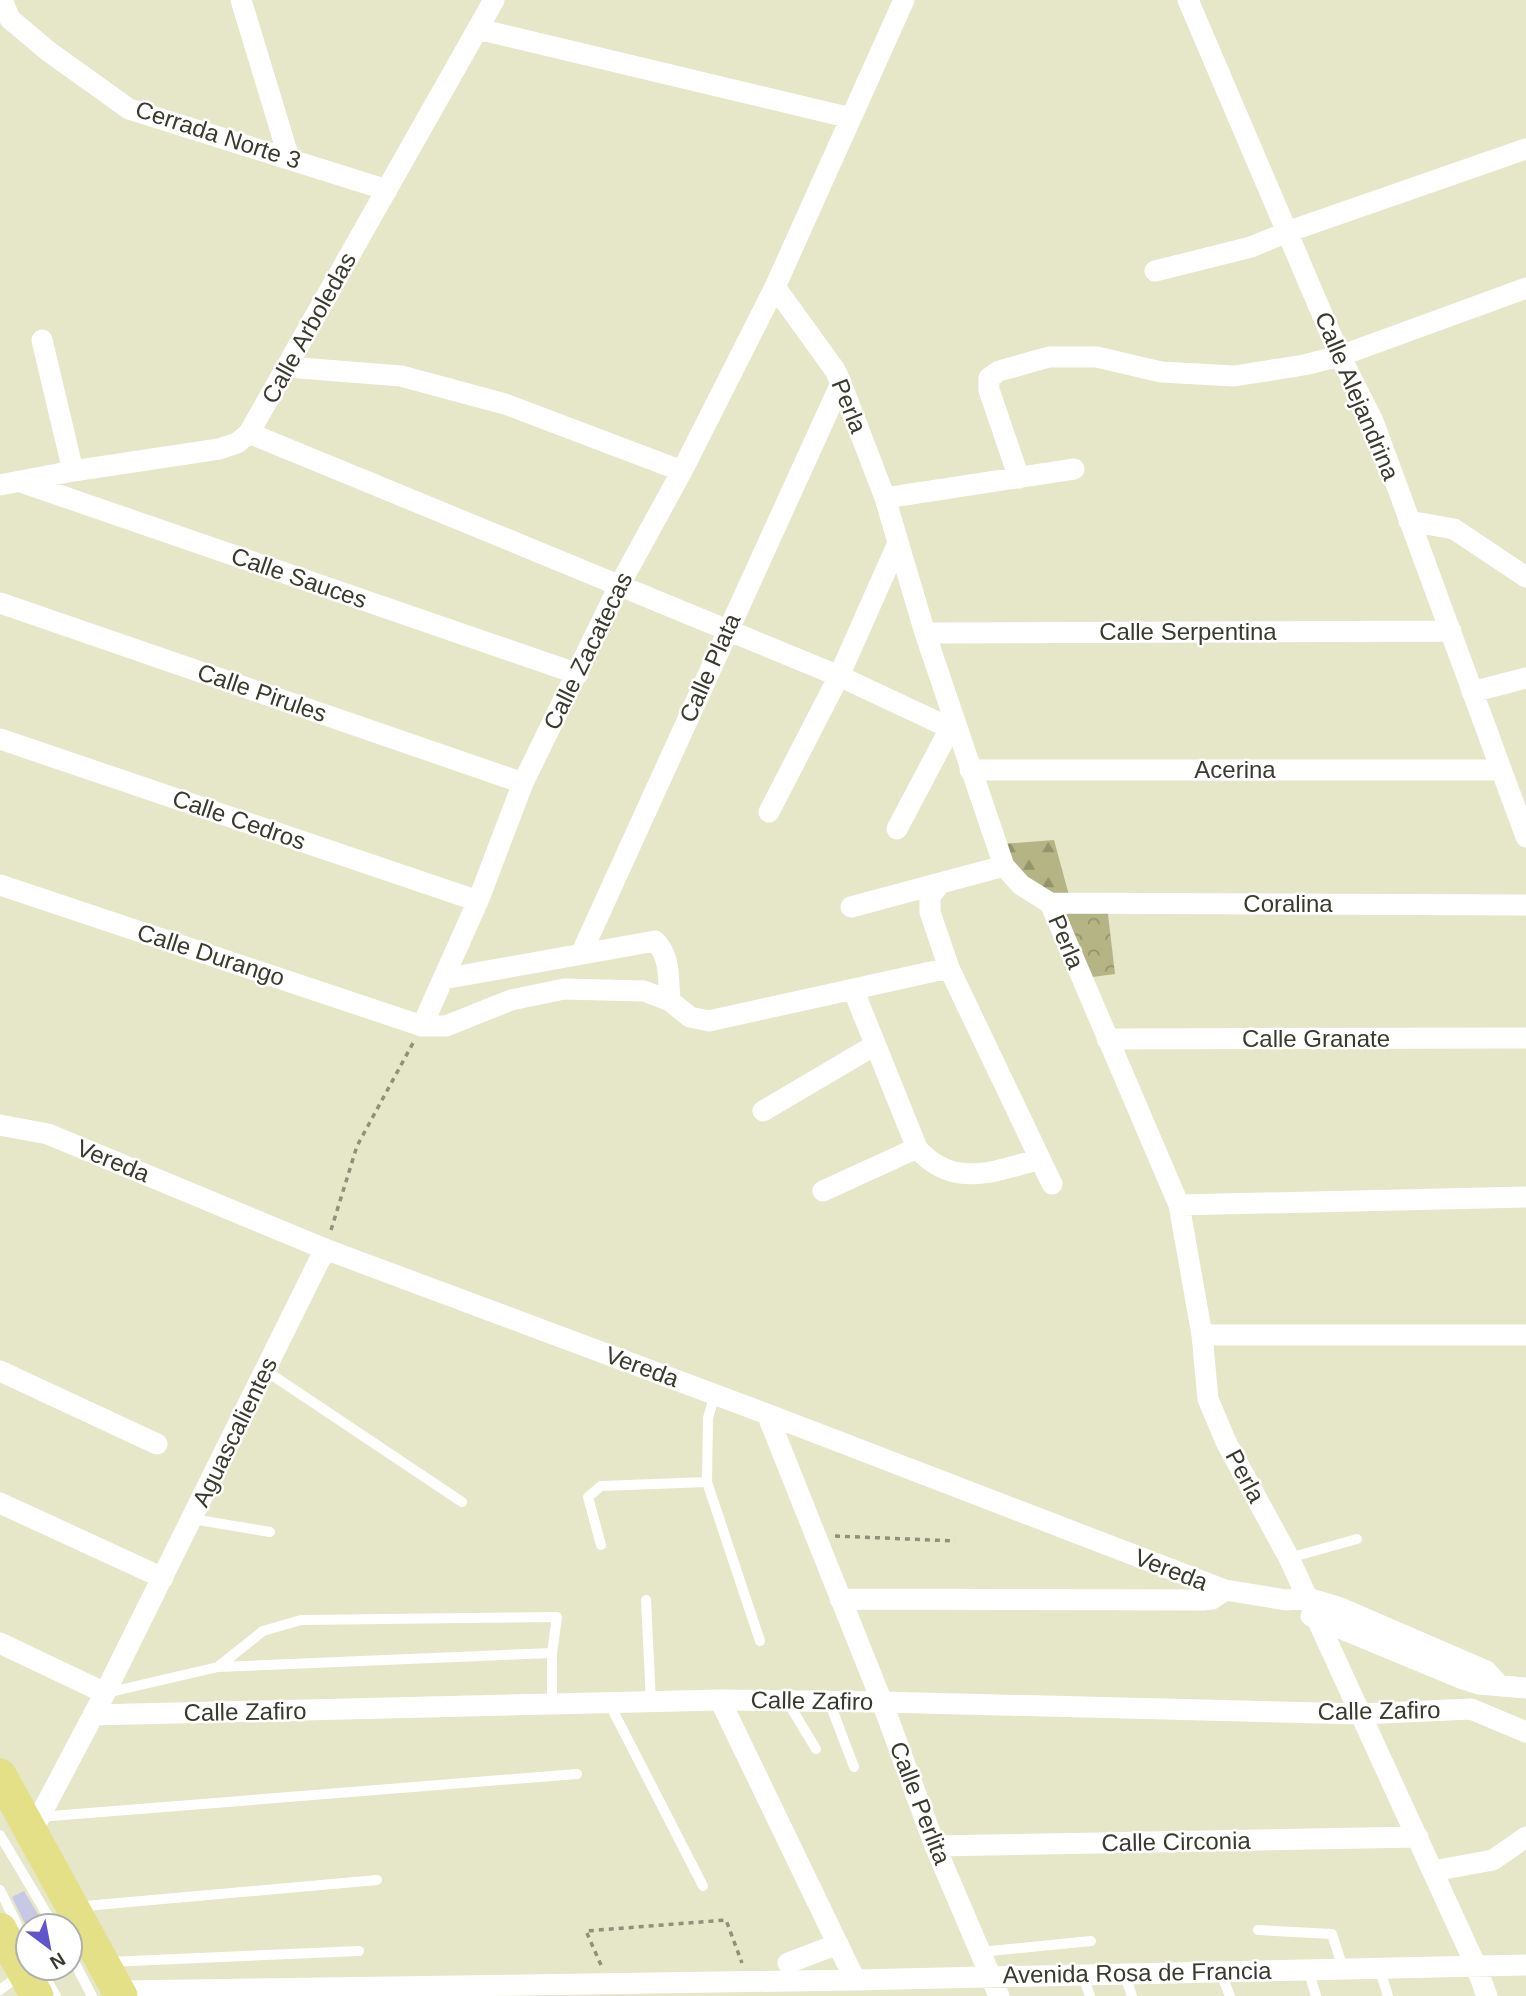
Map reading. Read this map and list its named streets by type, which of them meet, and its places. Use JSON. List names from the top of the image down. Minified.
{"streets":{"street":["Cerrada Norte 3","Calle Arboledas","Calle Alejandrina","Perla","Calle Sauces","Calle Serpentina","Calle Zacatecas","Calle Plata","Calle Pirules","Acerina","Calle Cedros","Coralina","Calle Durango","Calle Granate","Vereda","Aguascalientes","Calle Zafiro","Calle Perlita","Calle Circonia","Avenida Rosa de Francia"]},"crossings":[["Cerrada Norte 3","Calle Arboledas"],["Calle Arboledas","Calle Sauces"],["Calle Alejandrina","Calle Serpentina"],["Calle Alejandrina","Acerina"],["Perla","Calle Serpentina"],["Perla","Calle Zacatecas"],["Perla","Calle Plata"],["Perla","Acerina"],["Perla","Coralina"],["Perla","Calle Granate"],["Perla","Vereda"],["Perla","Calle Zafiro"],["Perla","Calle Circonia"],["Perla","Avenida Rosa de Francia"],["Calle Sauces","Calle Zacatecas"],["Calle Zacatecas","Calle Pirules"],["Calle Zacatecas","Calle Cedros"],["Calle Zacatecas","Calle Durango"],["Vereda","Aguascalientes"],["Vereda","Calle Perlita"],["Aguascalientes","Calle Zafiro"],["Calle Zafiro","Calle Perlita"],["Calle Perlita","Calle Circonia"],["Calle Perlita","Avenida Rosa de Francia"]],"north":"bottom right"}
